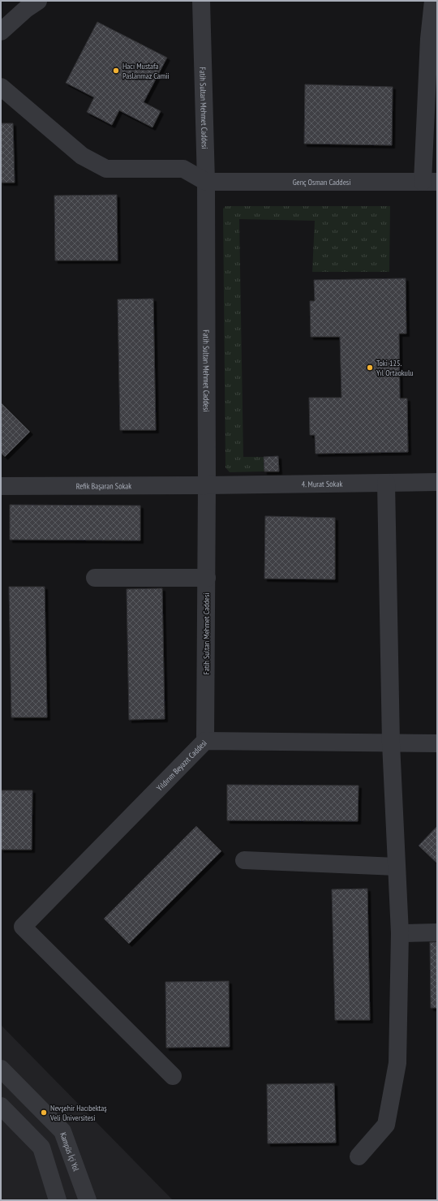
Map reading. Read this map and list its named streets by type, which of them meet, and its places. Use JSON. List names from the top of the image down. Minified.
{"streets":{"street":["Fatih Sultan Mehmet Caddesi","Genç Osman Caddesi","4. Murat Sokak","Refik Başaran Sokak","Yıldırım Beyazıt Caddesi","Kampüs İçi Yol"]},"crossings":[["Fatih Sultan Mehmet Caddesi","Genç Osman Caddesi"],["Fatih Sultan Mehmet Caddesi","4. Murat Sokak"],["Fatih Sultan Mehmet Caddesi","Refik Başaran Sokak"],["Fatih Sultan Mehmet Caddesi","Yıldırım Beyazıt Caddesi"],["4. Murat Sokak","Refik Başaran Sokak"]],"places":["Hacı Mustafa Paslanmaz Camii","Toki 125. Yıl Ortaokulu","Nevşehir Hacıbektaş Veli Üniversitesi"]}
